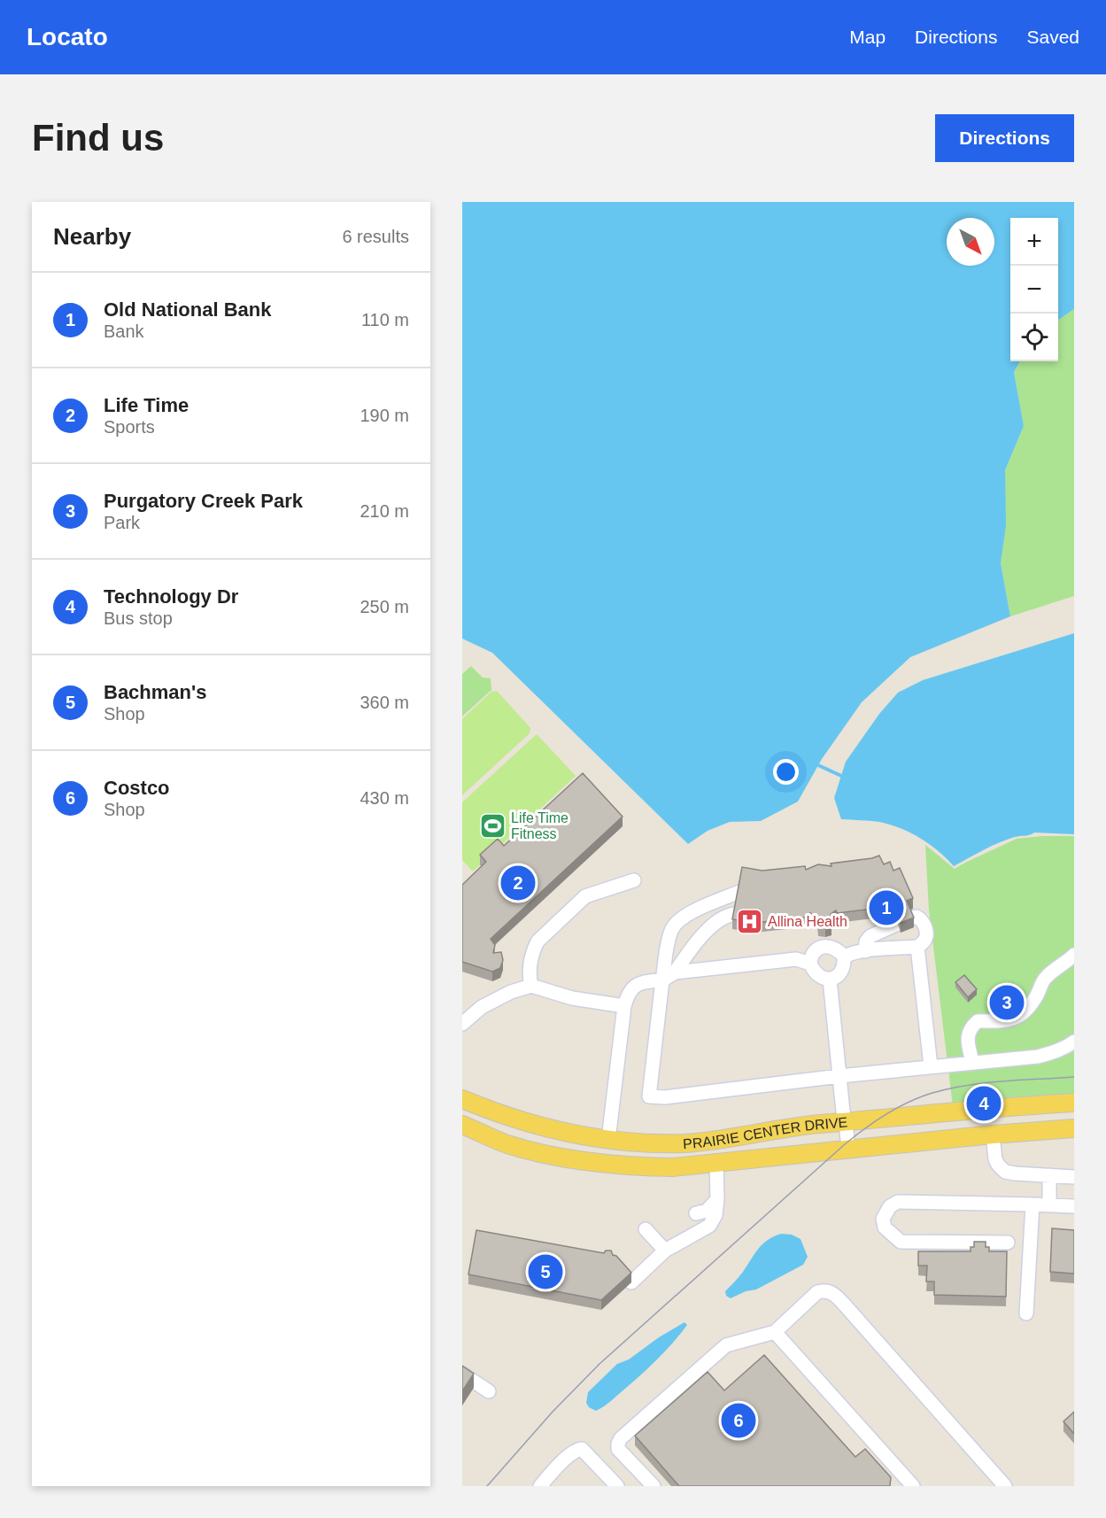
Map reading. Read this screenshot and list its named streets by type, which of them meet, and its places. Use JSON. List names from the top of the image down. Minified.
{"streets":{"main road":["PRAIRIE CENTER DRIVE"]},"places":{"sports":["Life Time Fitness"],"hospital":["Allina Health"]},"north":"bottom right","page":{"header":"Locato","nav":["Map","Directions","Saved"],"buttons":"Directions","title":"Find us","heading":["Nearby","6 results"],"map_buttons":["+","−"],"list":[{"mark":"1","name":"Old National Bank","note":"Bank","value":"110 m"},{"mark":"2","name":"Life Time","note":"Sports","value":"190 m"},{"mark":"3","name":"Purgatory Creek Park","note":"Park","value":"210 m"},{"mark":"4","name":"Technology Dr","note":"Bus stop","value":"250 m"},{"mark":"5","name":"Bachman's","note":"Shop","value":"360 m"},{"mark":"6","name":"Costco","note":"Shop","value":"430 m"}],"pins":["2","1","3","4","5","6"]}}
